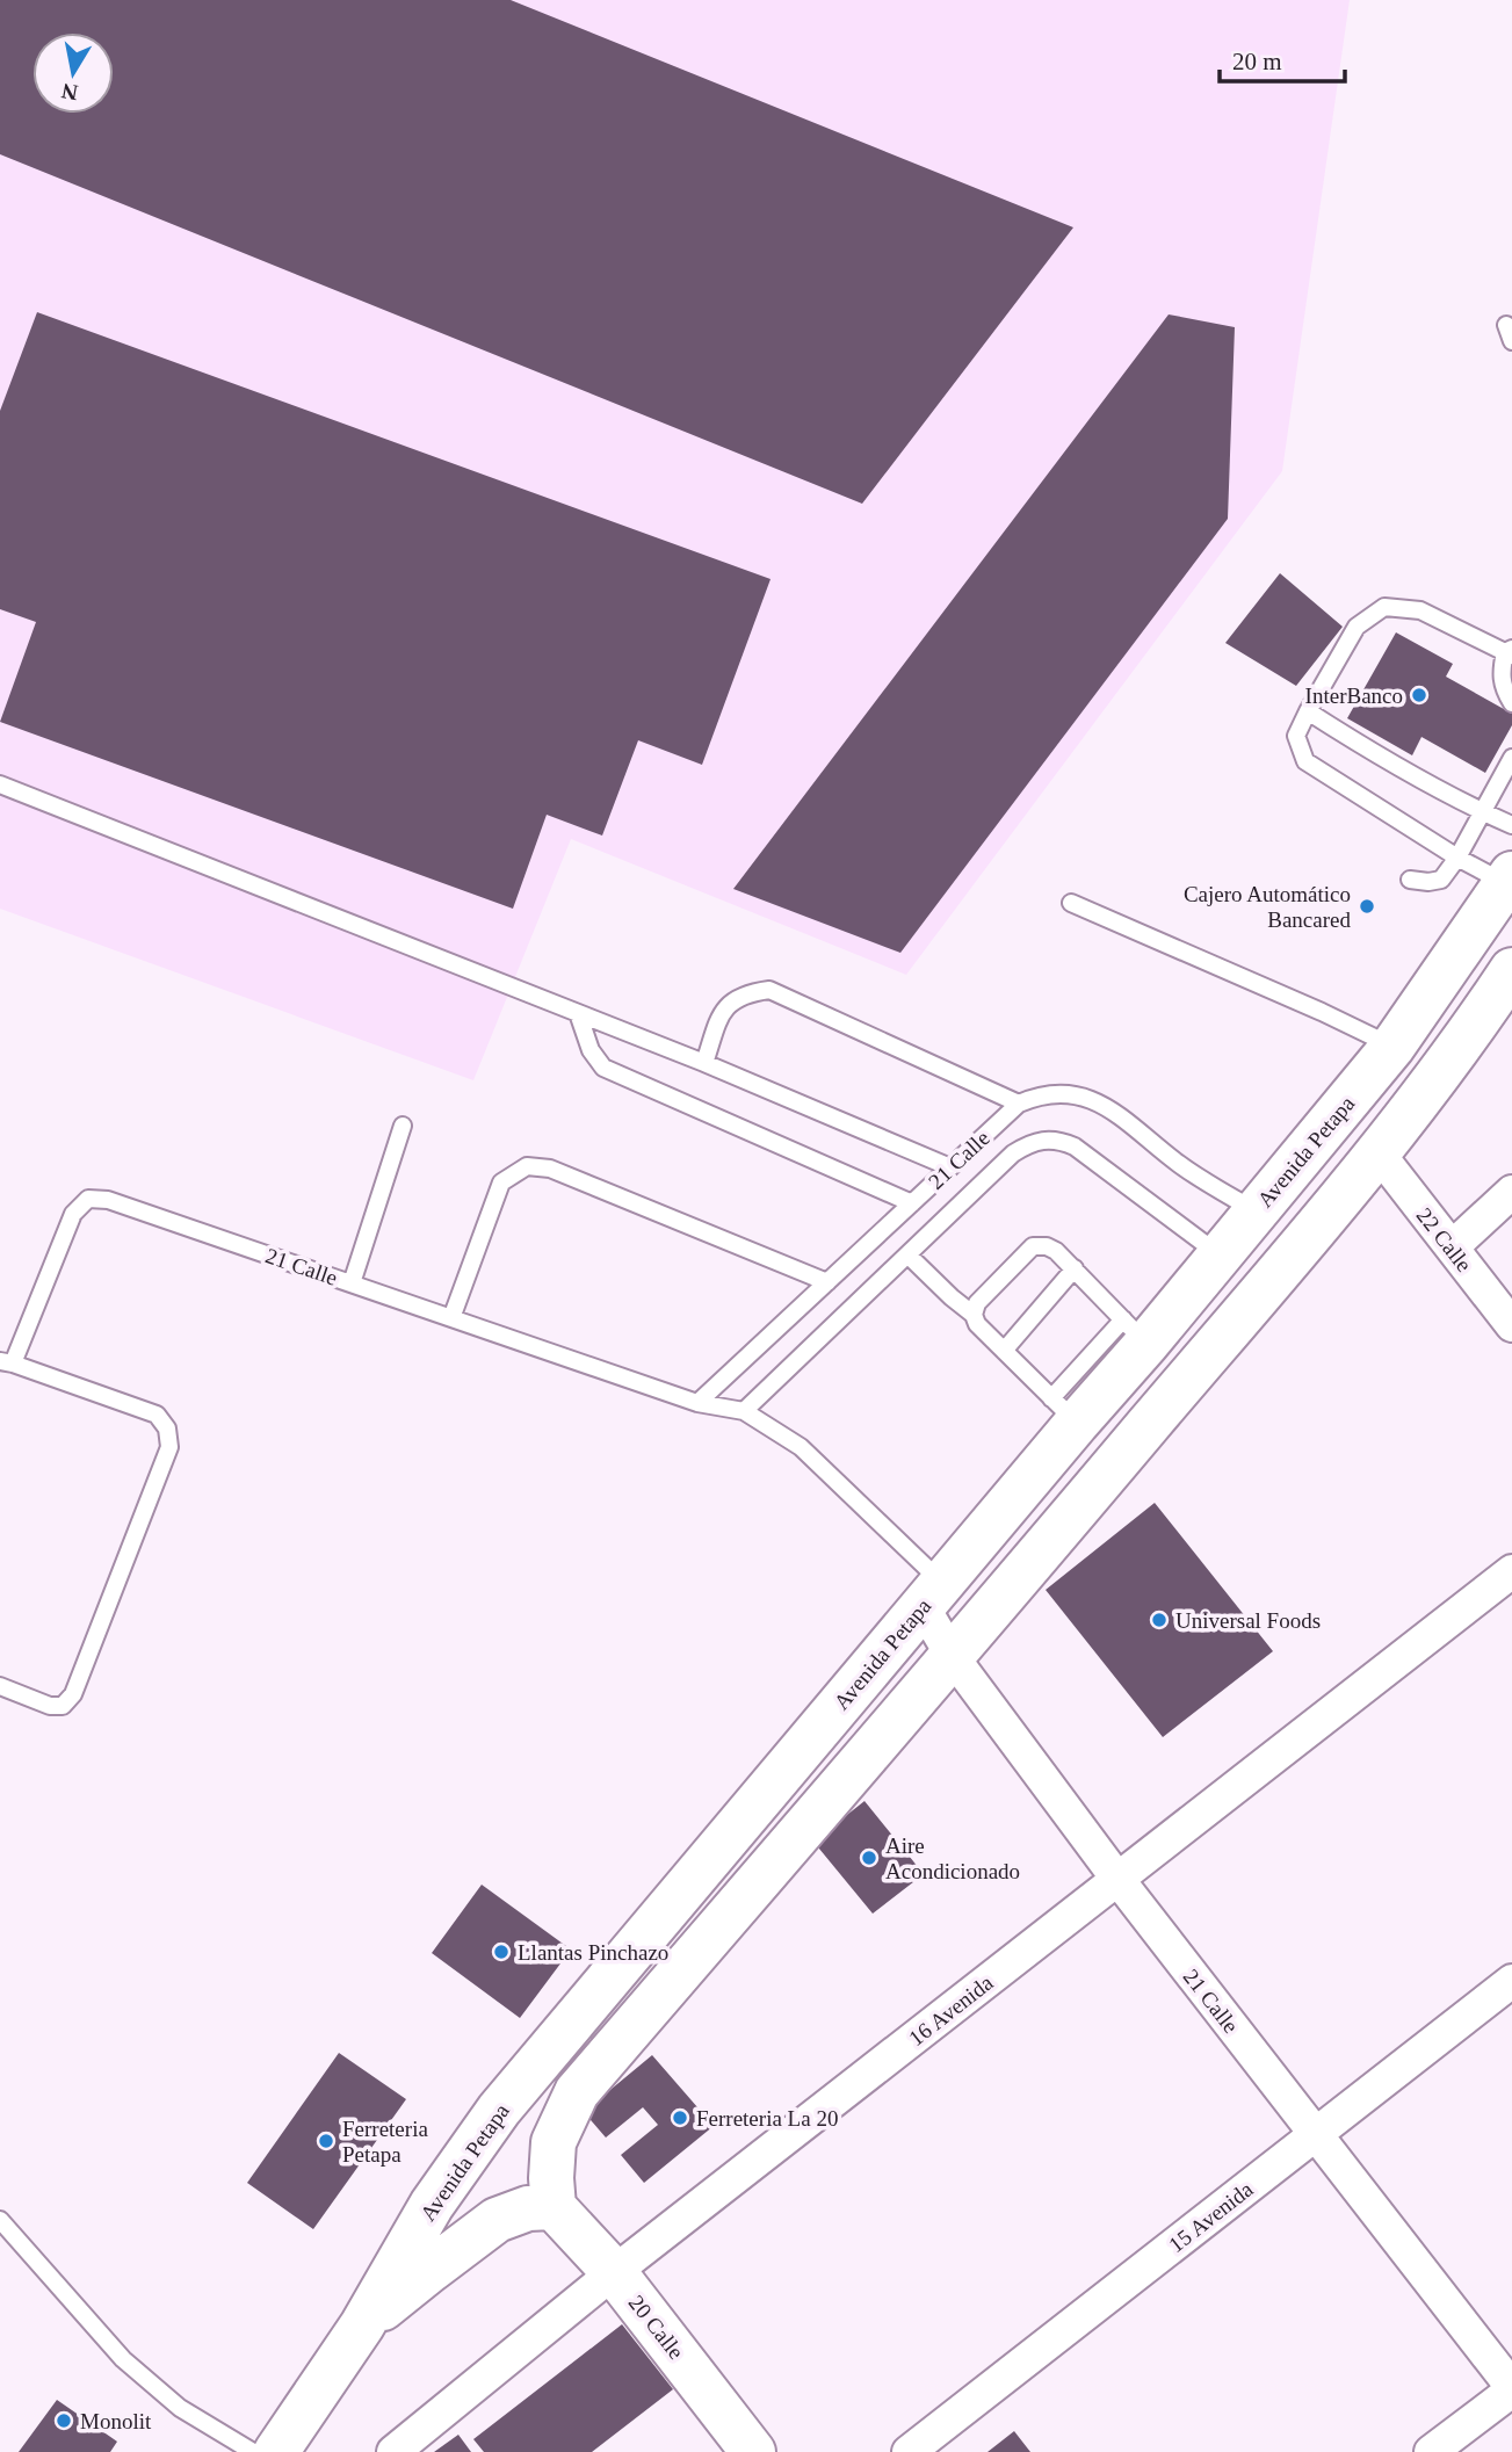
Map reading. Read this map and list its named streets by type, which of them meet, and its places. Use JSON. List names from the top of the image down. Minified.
{"streets":{"main road":["Avenida Petapa","20 Calle"],"street":["21 Calle","22 Calle","16 Avenida","15 Avenida"]},"crossings":[["Avenida Petapa","21 Calle"],["21 Calle","16 Avenida"],["21 Calle","15 Avenida"],["16 Avenida","20 Calle"]],"places":["InterBanco","Cajero Automático Bancared","Universal Foods","Aire Acondicionado","Llantas Pinchazo","Ferreteria La 20","Ferreteria Petapa","Monolit"],"scale_bar":"20 m","north":"bottom"}
